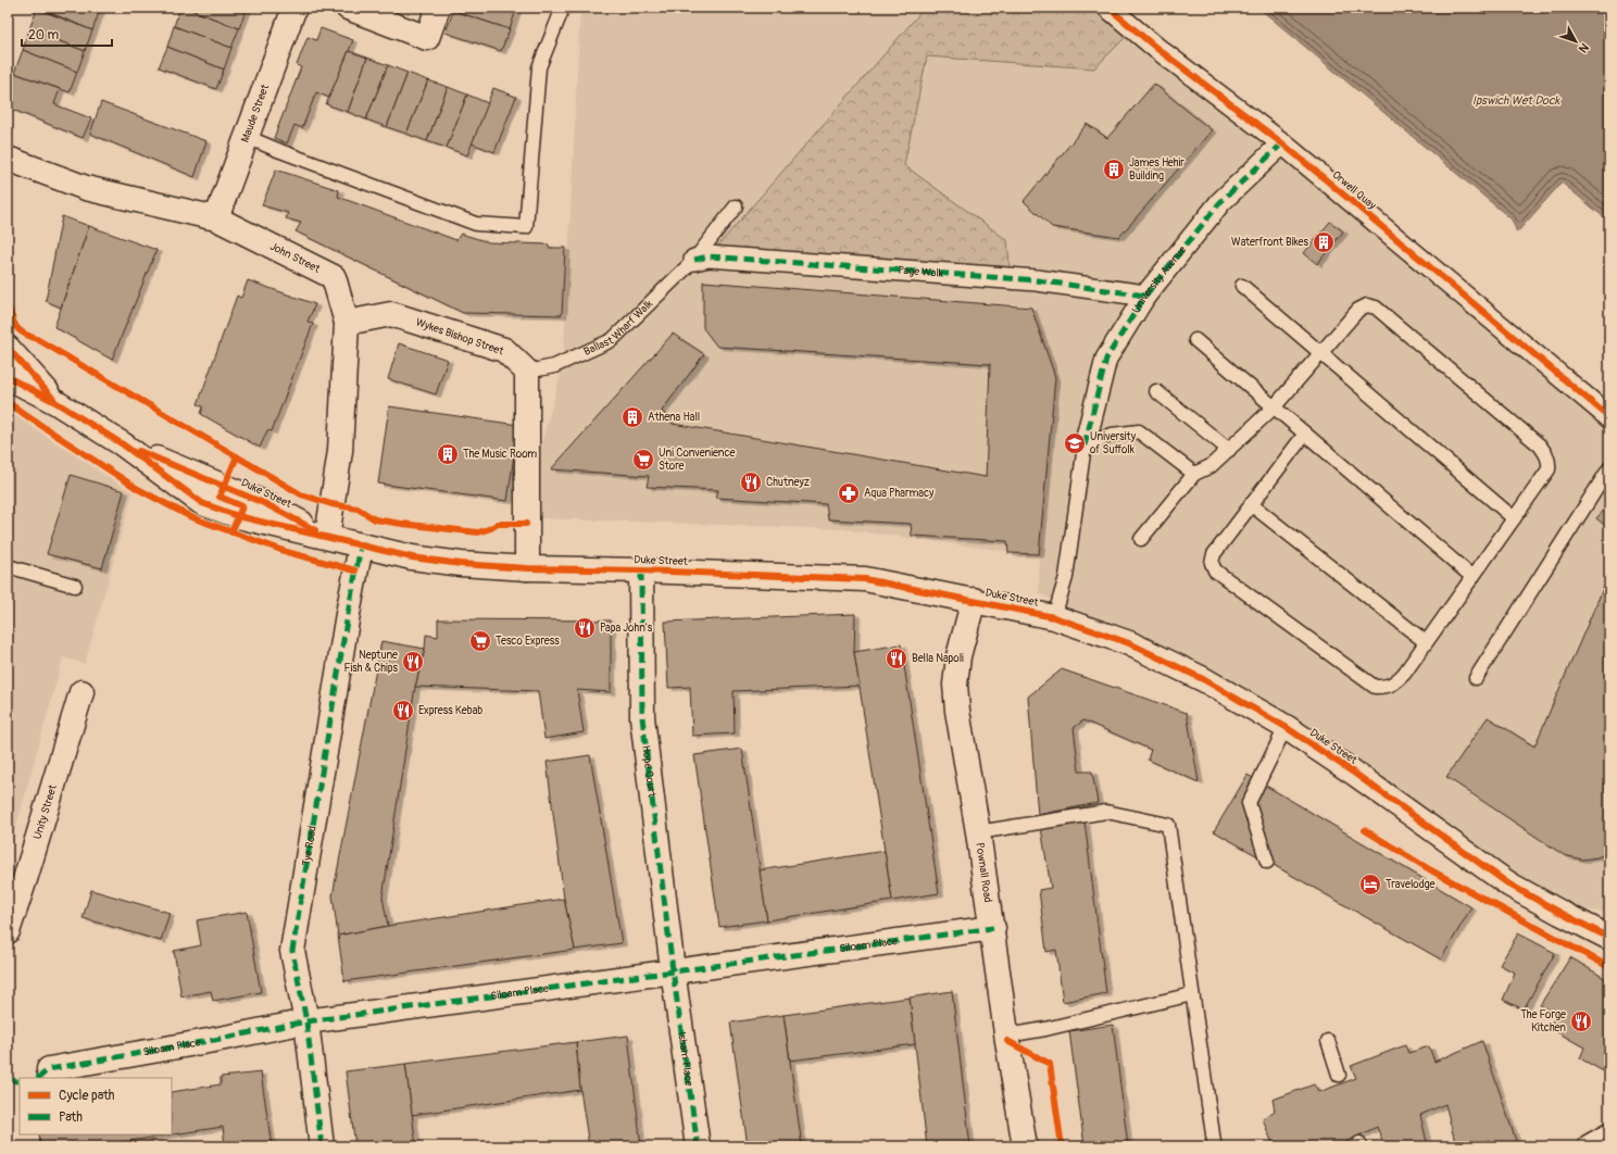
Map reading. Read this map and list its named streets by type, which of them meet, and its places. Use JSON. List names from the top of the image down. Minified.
{"streets":{"street":["Maude Street","Orwell Quay","John Street","Page Walk","University Avenue","Wykes Bishop Street","Duke Street","Hope Court","Unity Street","Tye Road","Pownall Road","Siloam Place","Isham Place"],"lane":["Ballast Wharf Walk"]},"crossings":[["Maude Street","John Street"],["Orwell Quay","University Avenue"],["John Street","Wykes Bishop Street"],["John Street","Duke Street"],["Page Walk","University Avenue"],["Page Walk","Ballast Wharf Walk"],["University Avenue","Duke Street"],["Ballast Wharf Walk","Wykes Bishop Street"],["Duke Street","Hope Court"],["Duke Street","Tye Road"],["Duke Street","Pownall Road"],["Hope Court","Siloam Place"],["Hope Court","Isham Place"],["Tye Road","Siloam Place"],["Pownall Road","Siloam Place"],["Siloam Place","Isham Place"]],"water":["Ipswich Wet Dock"],"places":{"building":["James Hehir Building","Waterfront Bikes","Athena Hall","The Music Room"],"school or university":["University of Suffolk"],"supermarket":["Uni Convenience Store","Tesco Express"],"restaurant":["Chutneyz","Papa John's","Bella Napoli","Neptune Fish & Chips","Express Kebab","The Forge Kitchen"],"pharmacy":["Aqua Pharmacy"],"hotel":["Travelodge"]},"legend":["Cycle path","Path"],"scale_bar":"20 m","north":"bottom right"}
